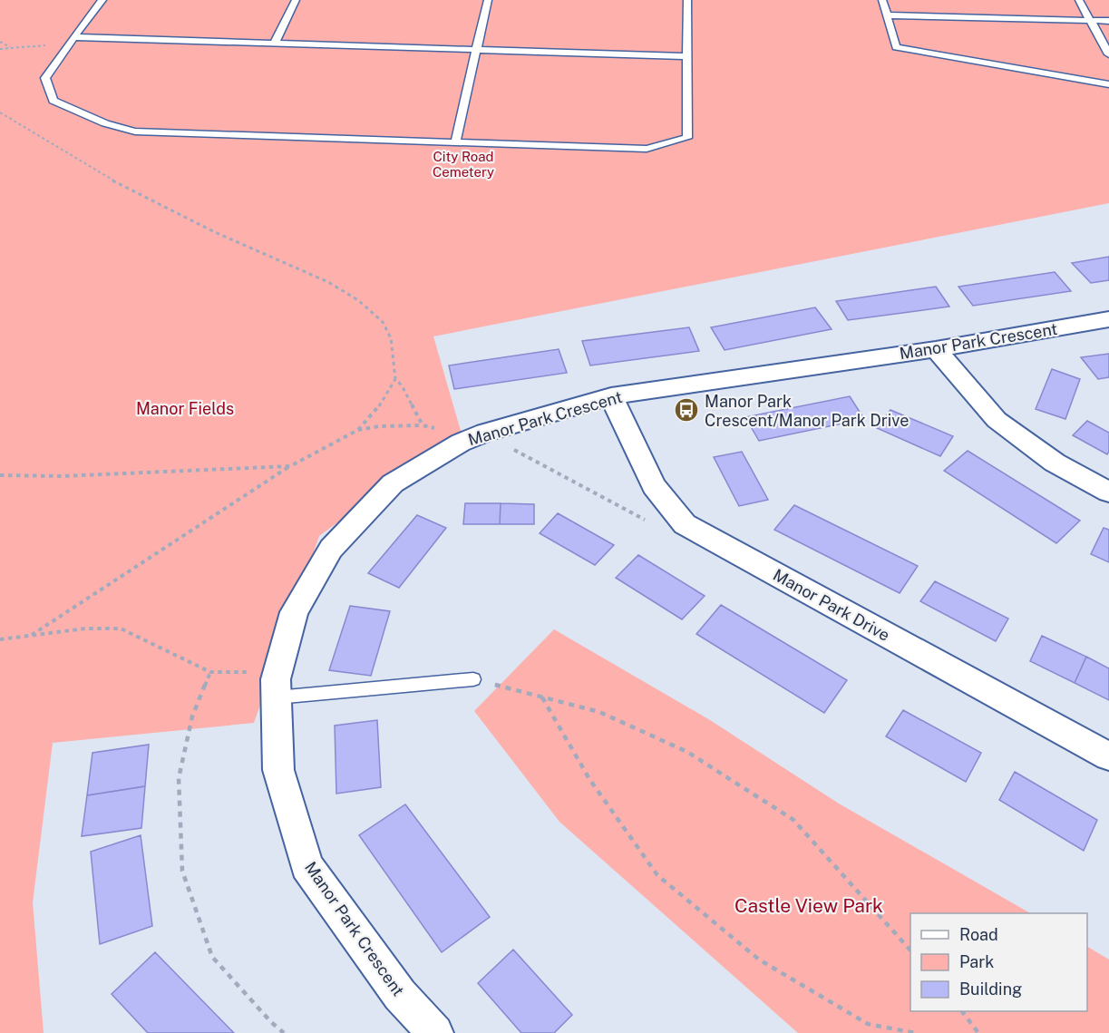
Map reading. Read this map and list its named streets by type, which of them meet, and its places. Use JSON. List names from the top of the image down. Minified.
{"streets":{"street":["Manor Park Crescent","Manor Park Drive"]},"crossings":[["Manor Park Crescent","Manor Park Drive"]],"parks":["City Road Cemetery","Manor Fields","Castle View Park"],"places":{"bus stop":["Manor Park Crescent/Manor Park Drive"]},"legend":["Road","Park","Building"]}
